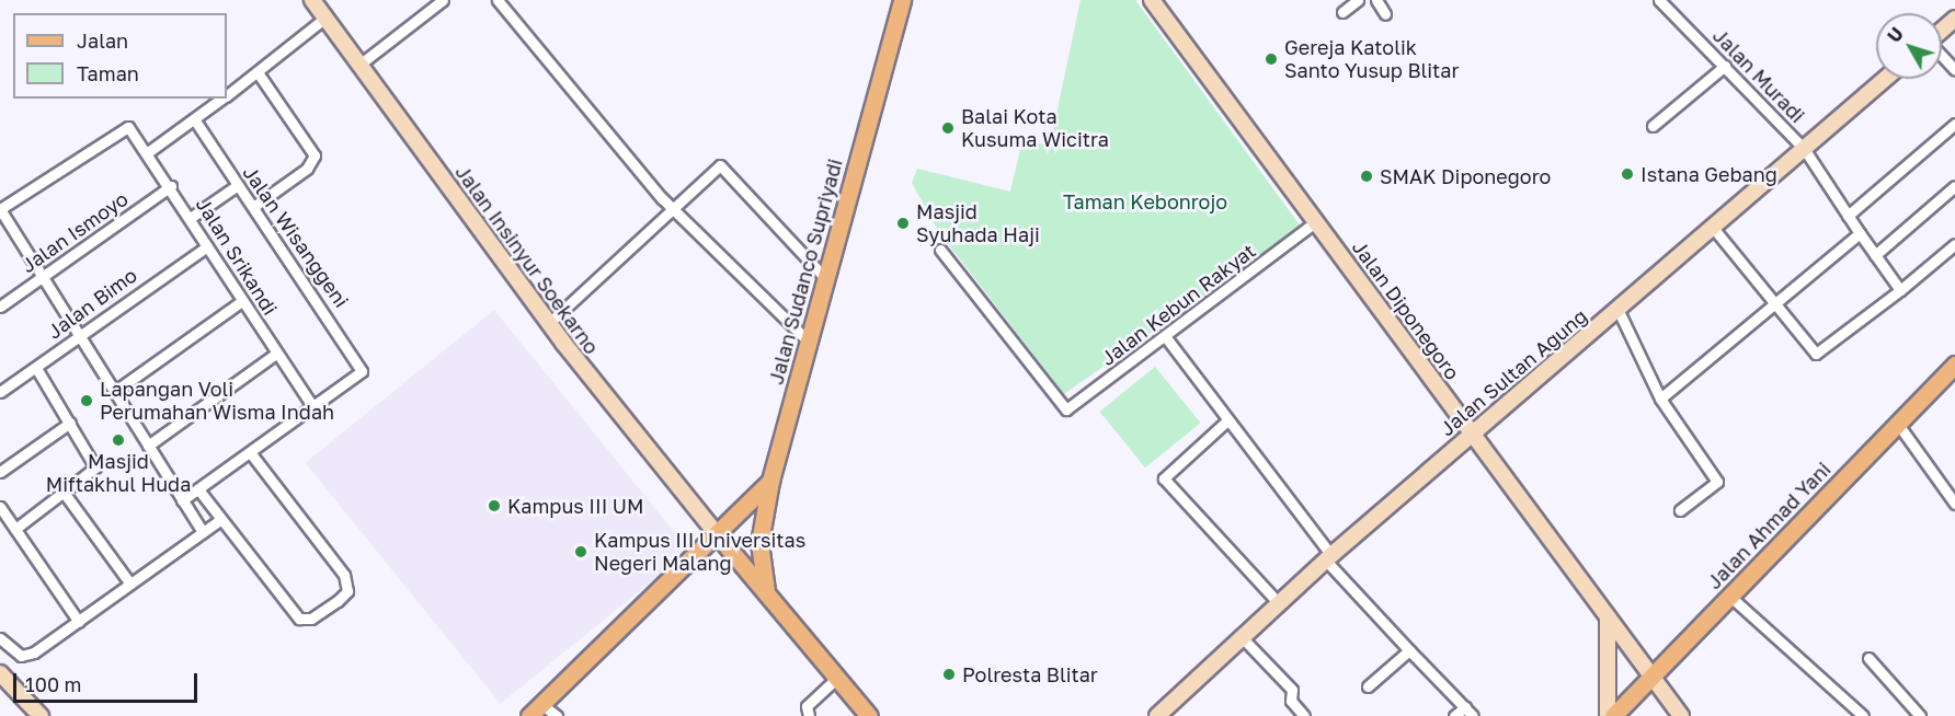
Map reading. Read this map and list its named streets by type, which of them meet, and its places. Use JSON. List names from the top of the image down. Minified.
{"streets":{"main road":["Jalan Insinyur Soekarno","Jalan Sudanco Supriyadi","Jalan Diponegoro","Jalan Sultan Agung","Jalan Ahmad Yani"],"street":["Jalan Muradi","Jalan Ismoyo","Jalan Wisanggeni","Jalan Srikandi","Jalan Bimo","Jalan Kebun Rakyat"]},"crossings":[["Jalan Muradi","Jalan Sultan Agung"],["Jalan Ismoyo","Jalan Srikandi"],["Jalan Wisanggeni","Jalan Srikandi"],["Jalan Srikandi","Jalan Bimo"],["Jalan Insinyur Soekarno","Jalan Sudanco Supriyadi"],["Jalan Kebun Rakyat","Jalan Diponegoro"],["Jalan Diponegoro","Jalan Sultan Agung"],["Jalan Diponegoro","Jalan Ahmad Yani"]],"parks":["Taman Kebonrojo"],"places":["Gereja Katolik Santo Yusup Blitar","Balai Kota Kusuma Wicitra","Istana Gebang","SMAK Diponegoro","Masjid Syuhada Haji","Lapangan Voli Perumahan Wisma Indah","Masjid Miftakhul Huda","Kampus III UM","Kampus III Universitas Negeri Malang","Polresta Blitar"],"legend":["Jalan","Taman"],"scale_bar":"100 m","north":"top left"}
